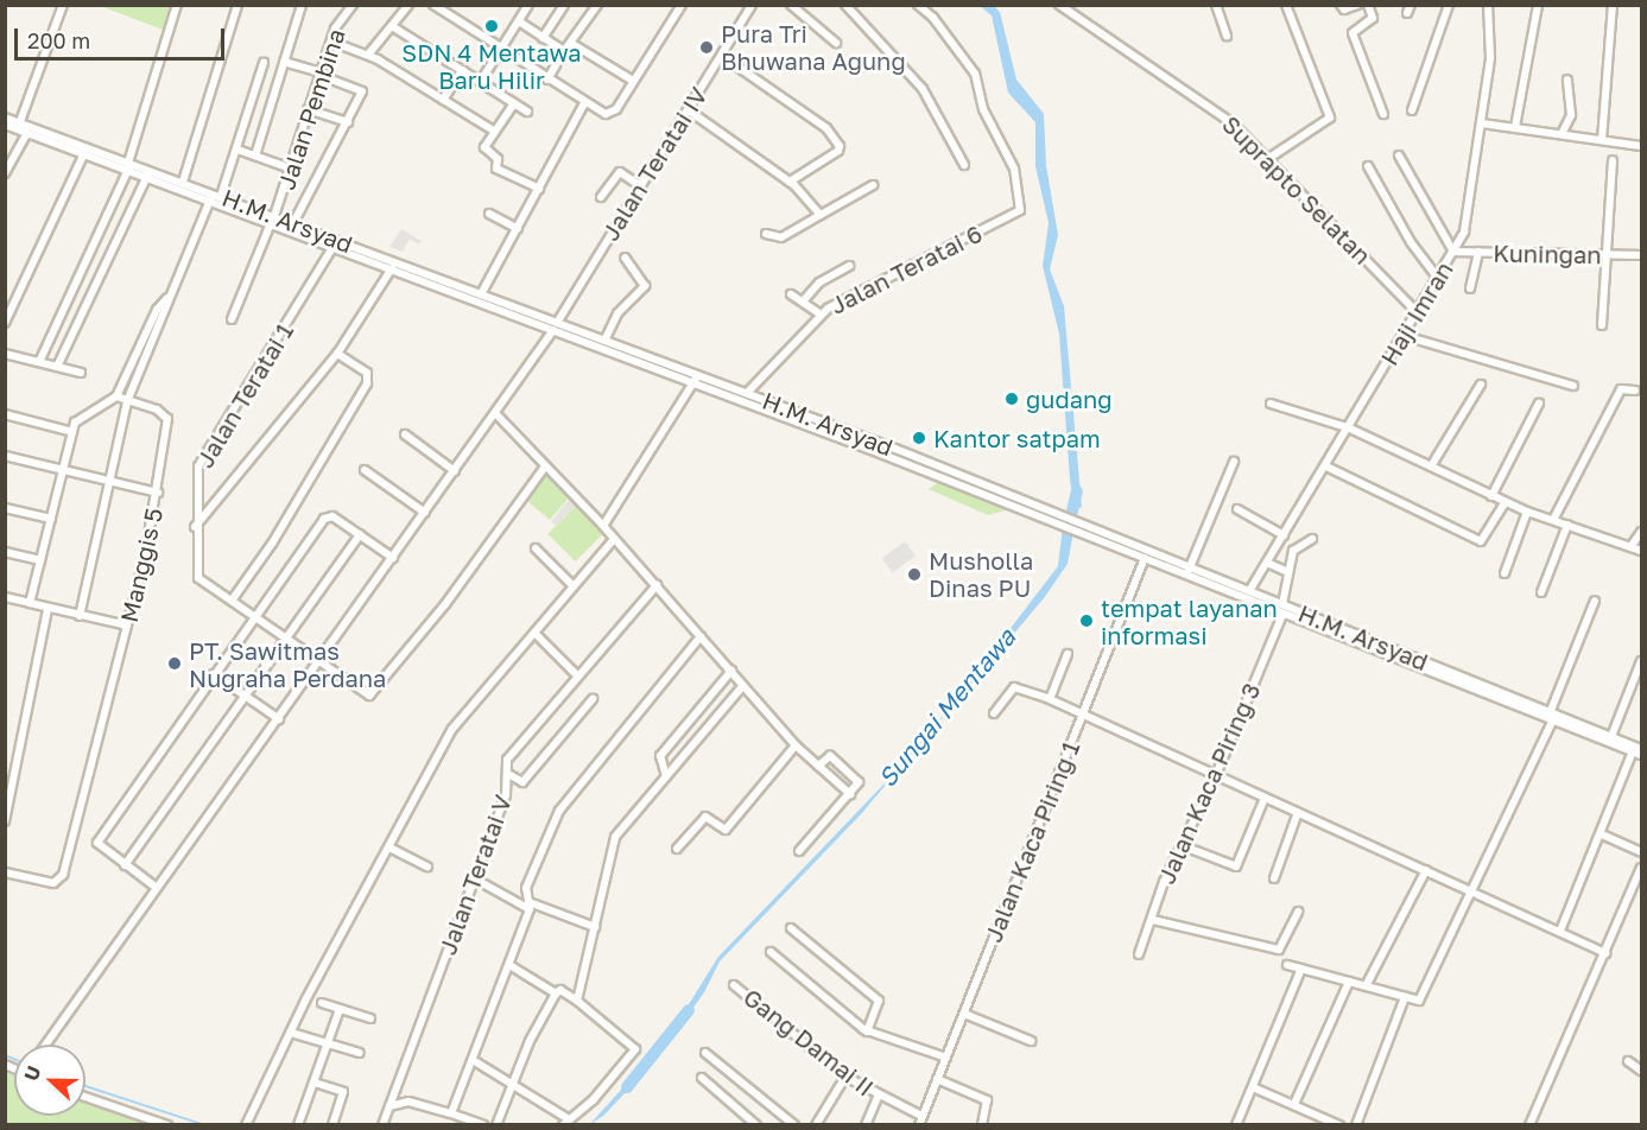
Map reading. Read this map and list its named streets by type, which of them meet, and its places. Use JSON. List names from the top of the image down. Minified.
{"streets":{"street":["Jalan Pembina","Jalan Teratai IV","Suprapto Selatan","H.M. Arsyad","Kuningan","Jalan Teratai 6","Haji Imran","Jalan Teratai 1","Manggis 5","Jalan Kaca Piring 3","Jalan Kaca Piring 1","Jalan Teratai V","Gang Damai II"]},"crossings":[["Jalan Pembina","H.M. Arsyad"],["Jalan Teratai IV","H.M. Arsyad"],["Jalan Teratai IV","Jalan Teratai 1"],["Suprapto Selatan","Haji Imran"],["H.M. Arsyad","Jalan Teratai 6"],["H.M. Arsyad","Haji Imran"],["H.M. Arsyad","Jalan Teratai 1"],["H.M. Arsyad","Manggis 5"],["H.M. Arsyad","Jalan Kaca Piring 3"],["H.M. Arsyad","Jalan Kaca Piring 1"],["Kuningan","Haji Imran"],["Jalan Kaca Piring 1","Gang Damai II"]],"water":["Sungai Mentawa"],"places":["SDN 4 Mentawa Baru Hilir","Pura Tri Bhuwana Agung","gudang","Kantor satpam","Musholla Dinas PU","tempat layanan informasi","PT. Sawitmas Nugraha Perdana"],"scale_bar":"200 m","north":"left"}
